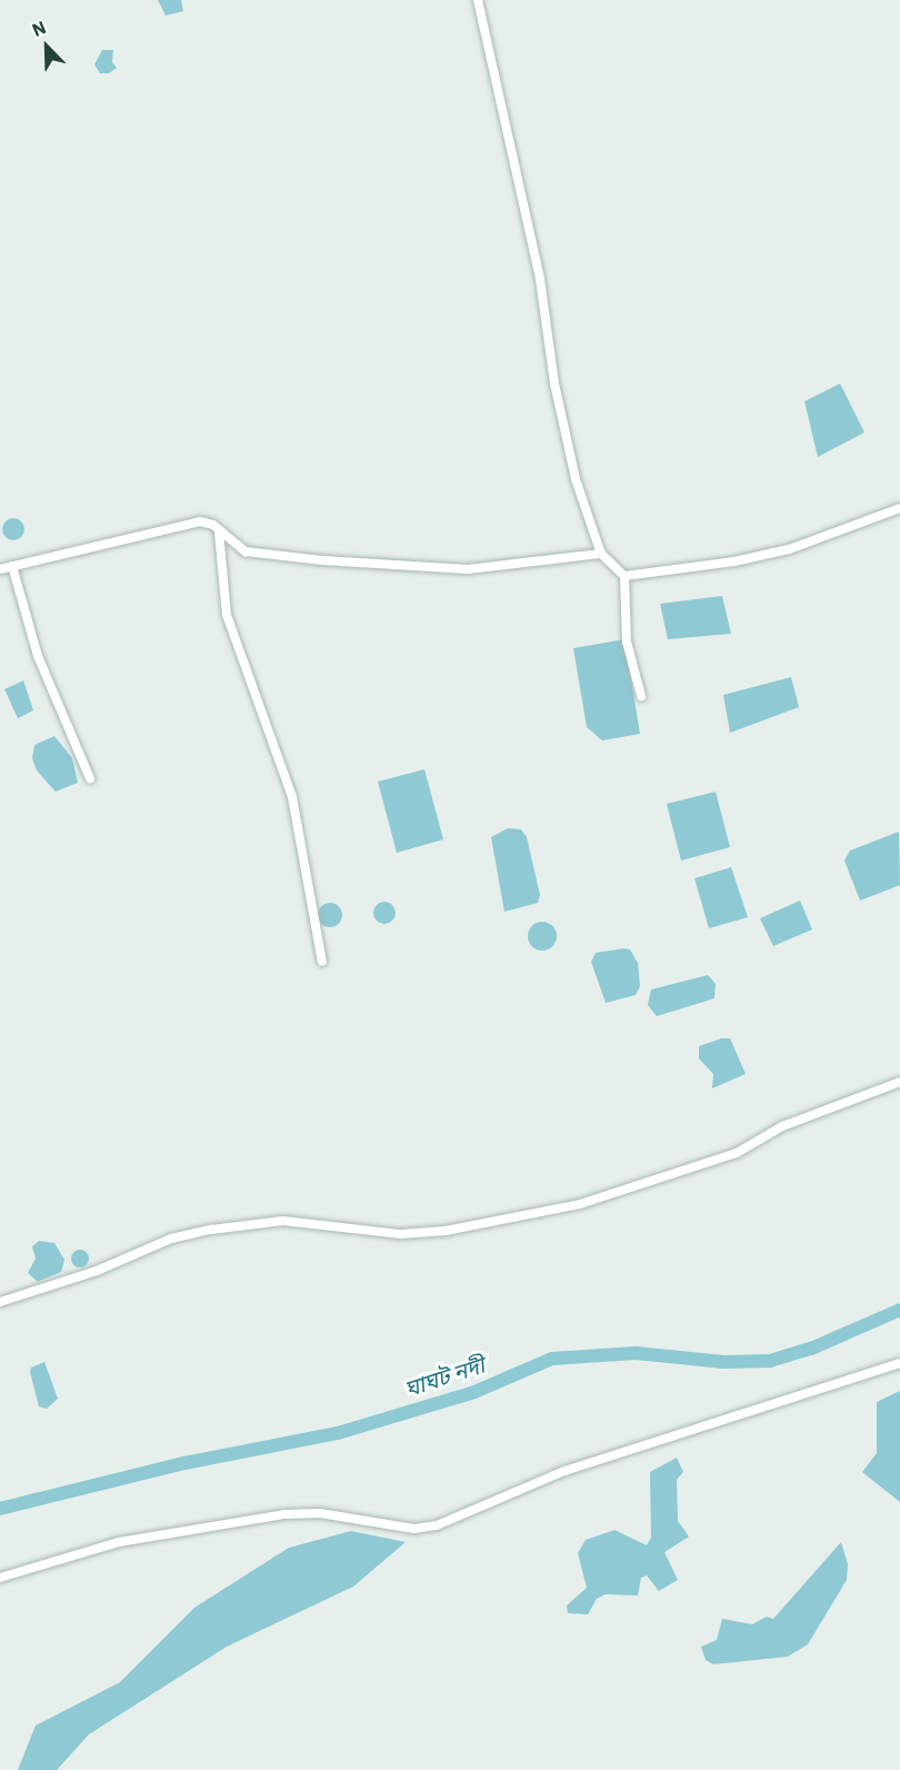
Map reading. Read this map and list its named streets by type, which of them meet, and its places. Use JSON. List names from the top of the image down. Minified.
{"water":["ঘাঘট নদী"],"north":"top left"}
